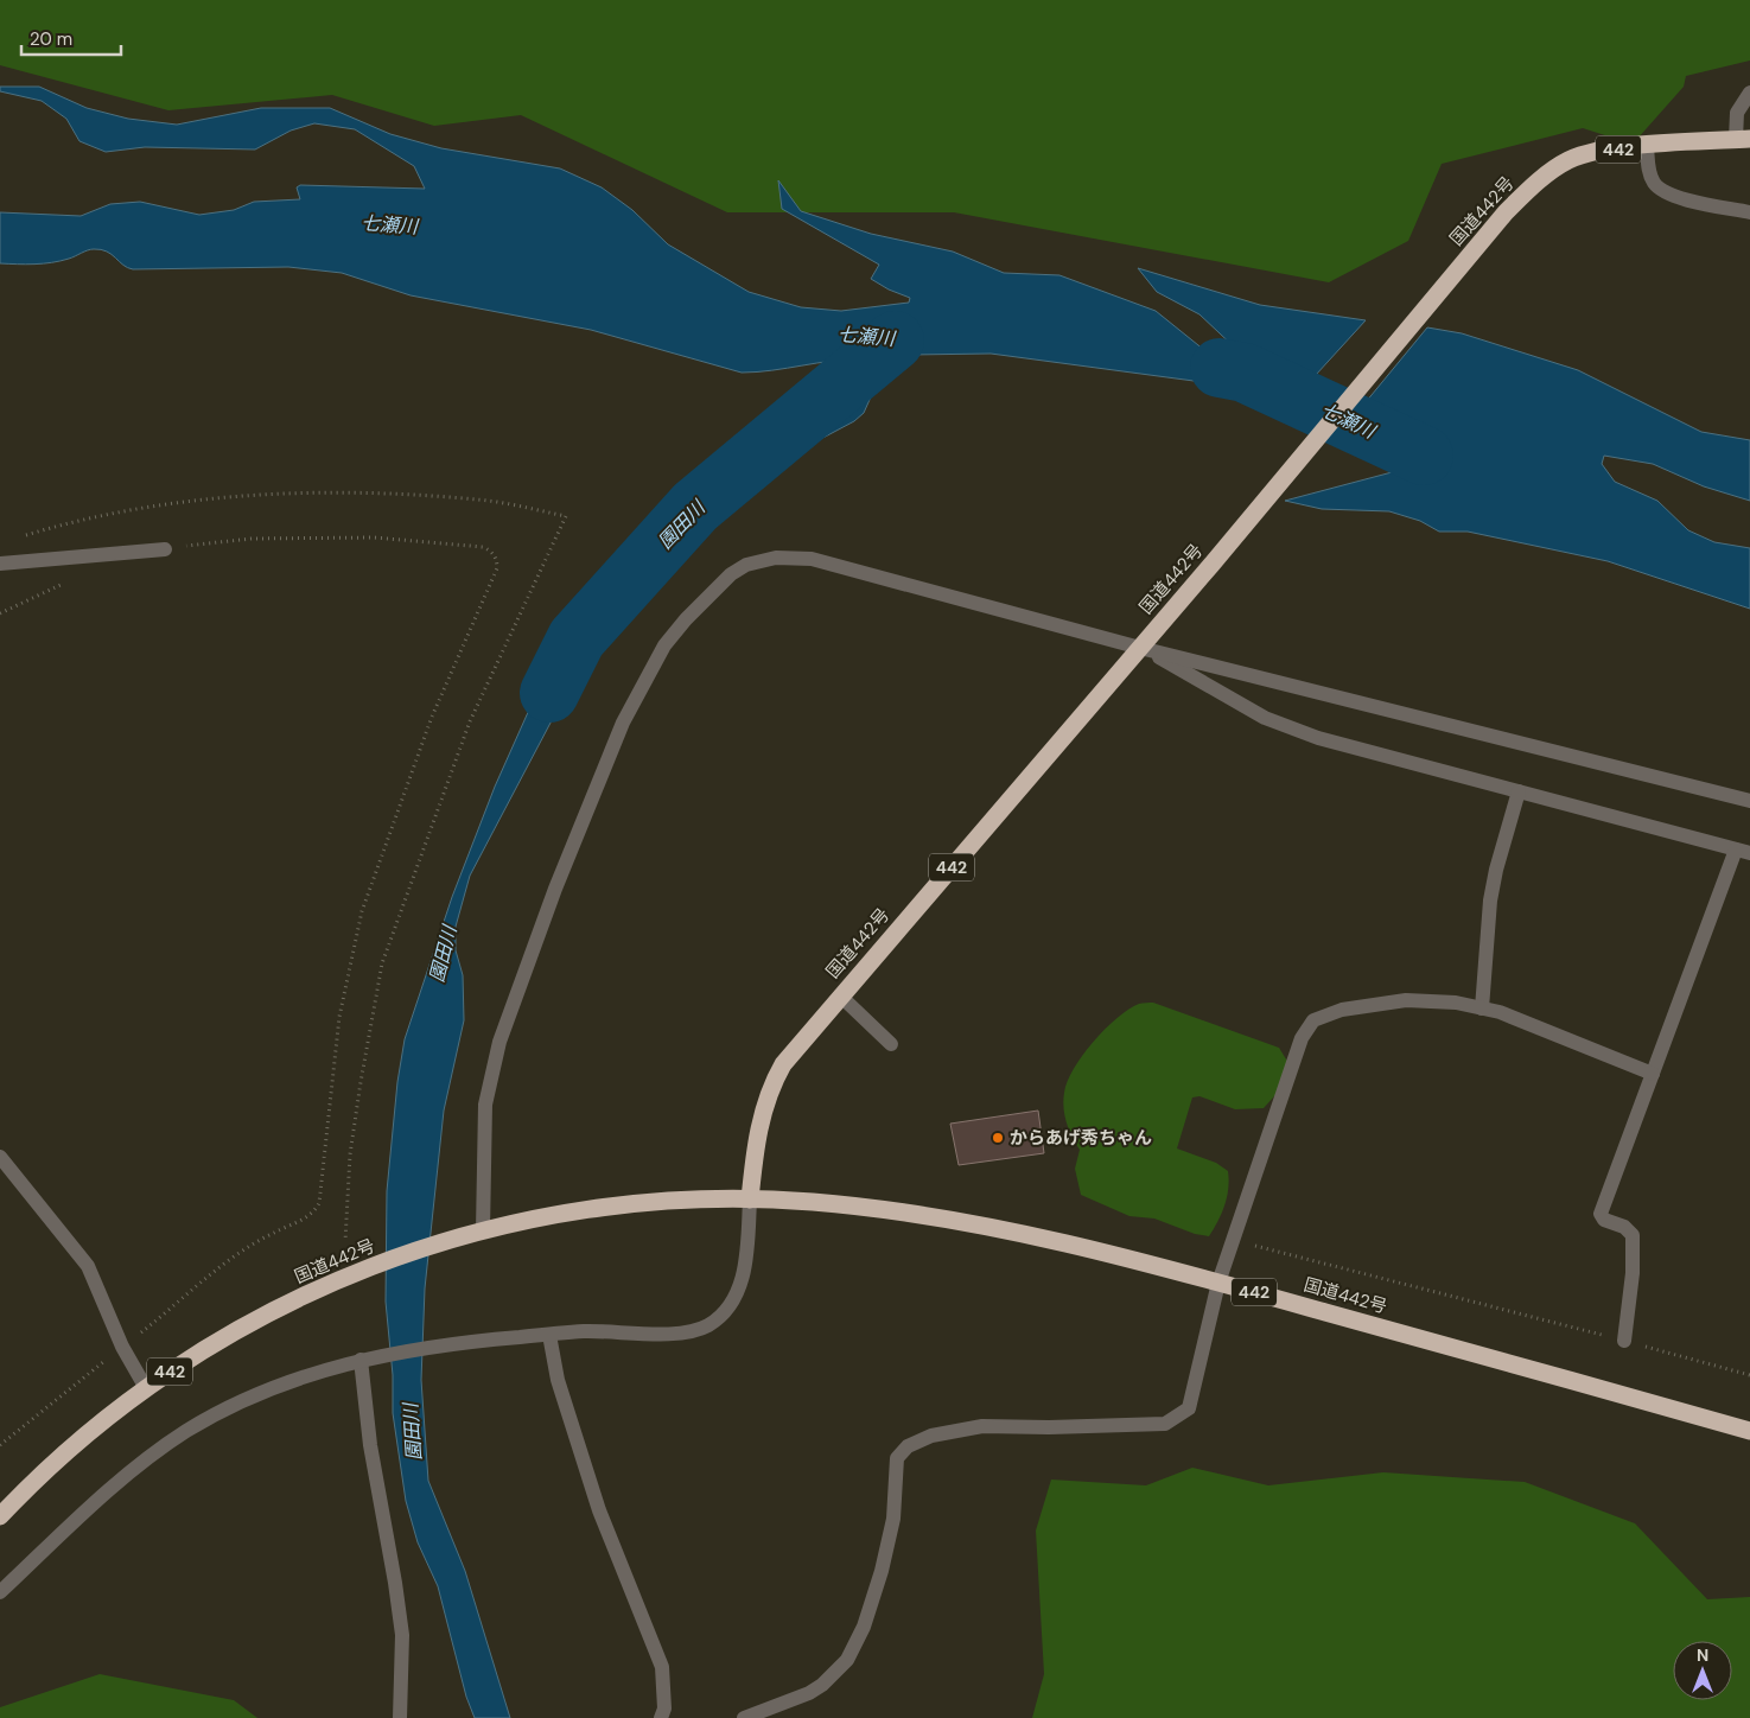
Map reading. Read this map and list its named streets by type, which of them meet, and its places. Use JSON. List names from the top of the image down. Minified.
{"streets":{"highway":["442","国道442号"]},"water":["七瀬川","園田川"],"places":["からあげ秀ちゃん"],"scale_bar":"20 m","north":"top"}
